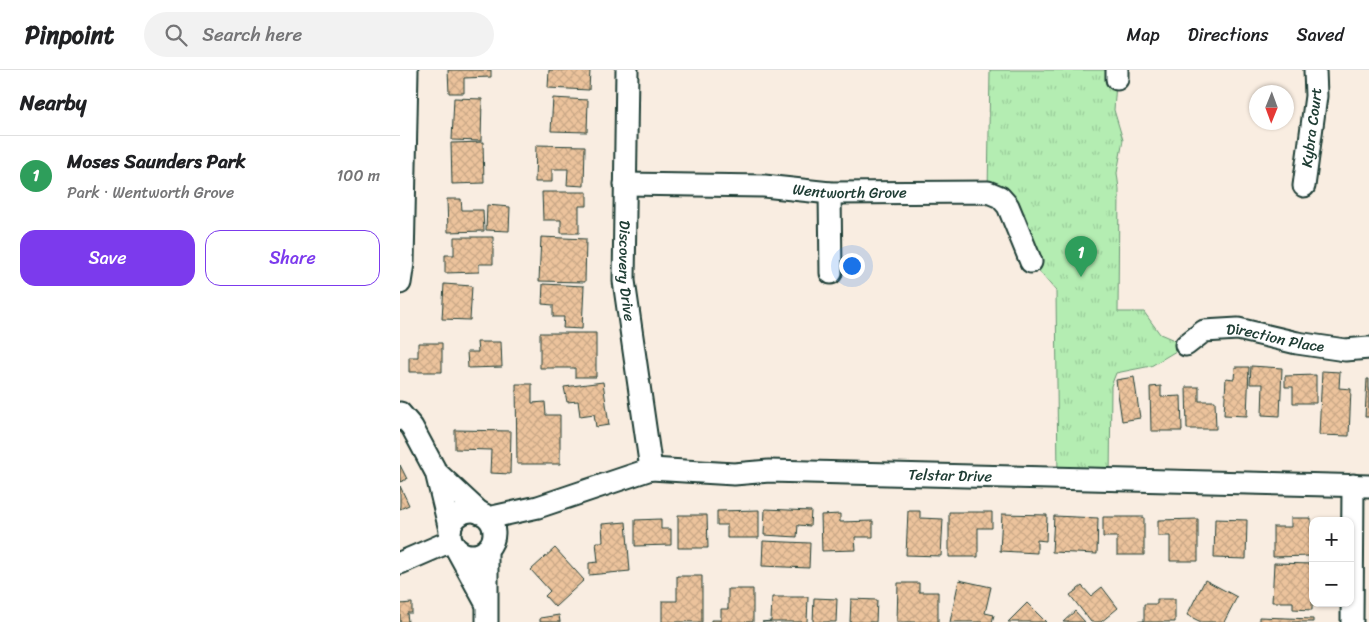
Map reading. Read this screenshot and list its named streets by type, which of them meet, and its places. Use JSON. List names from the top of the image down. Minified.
{"streets":{"street":["Kybra Court","Wentworth Grove","Discovery Drive","Direction Place","Telstar Drive"]},"crossings":[["Wentworth Grove","Discovery Drive"],["Discovery Drive","Telstar Drive"]],"north":"bottom","page":{"header":"Pinpoint","search":"Search here","nav":["Map","Directions","Saved"],"heading":"Nearby","list":[{"mark":"1","name":"Moses Saunders Park","note":"Park · Wentworth Grove","value":"100 m"}],"buttons":["Save","Share"],"pins":"1","map_buttons":["+","−"]}}
